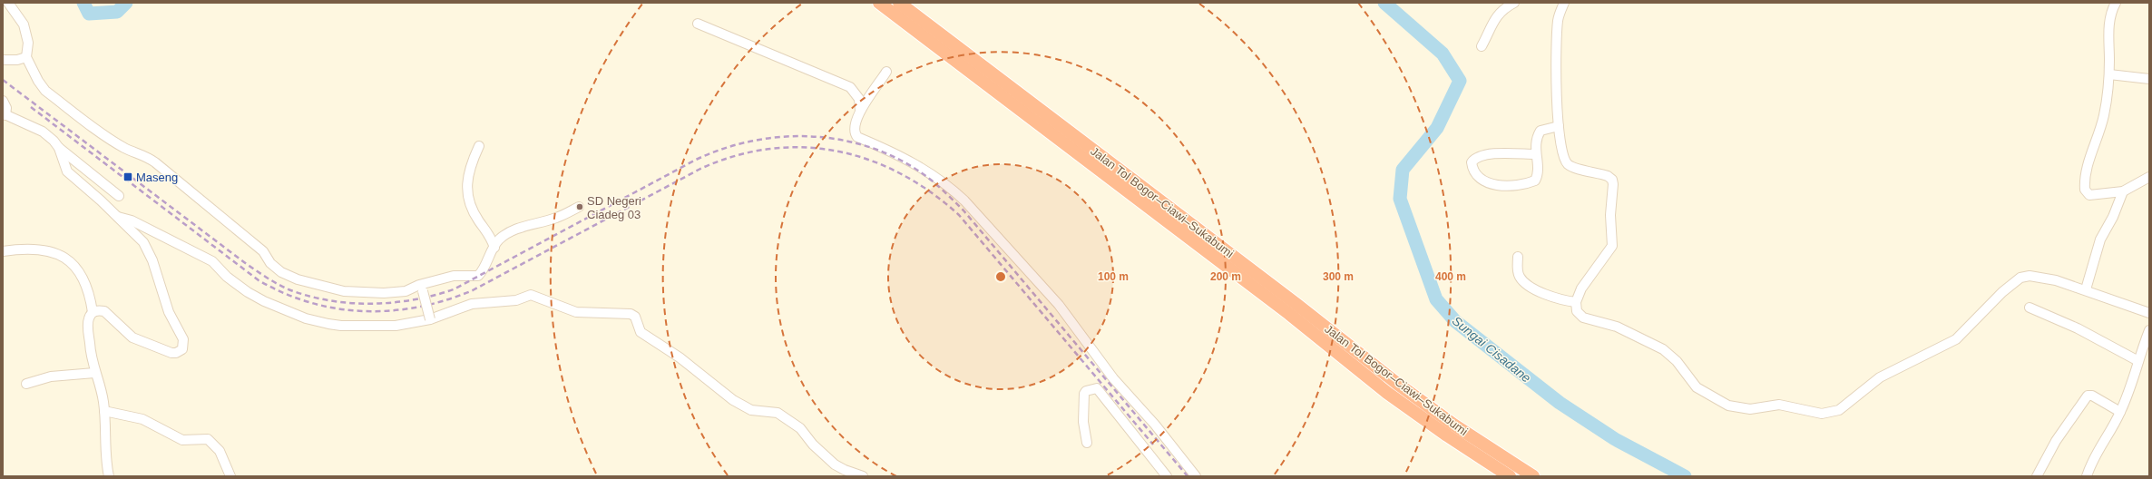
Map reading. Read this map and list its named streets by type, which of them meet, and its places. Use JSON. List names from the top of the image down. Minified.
{"streets":{"highway":["Jalan Tol Bogor–Ciawi–Sukabumi"]},"water":["Sungai Cisadane"],"places":{"transit":["Maseng"],"other":["SD Negeri Ciadeg 03"]},"rings":["100 m","200 m","300 m","400 m"]}
